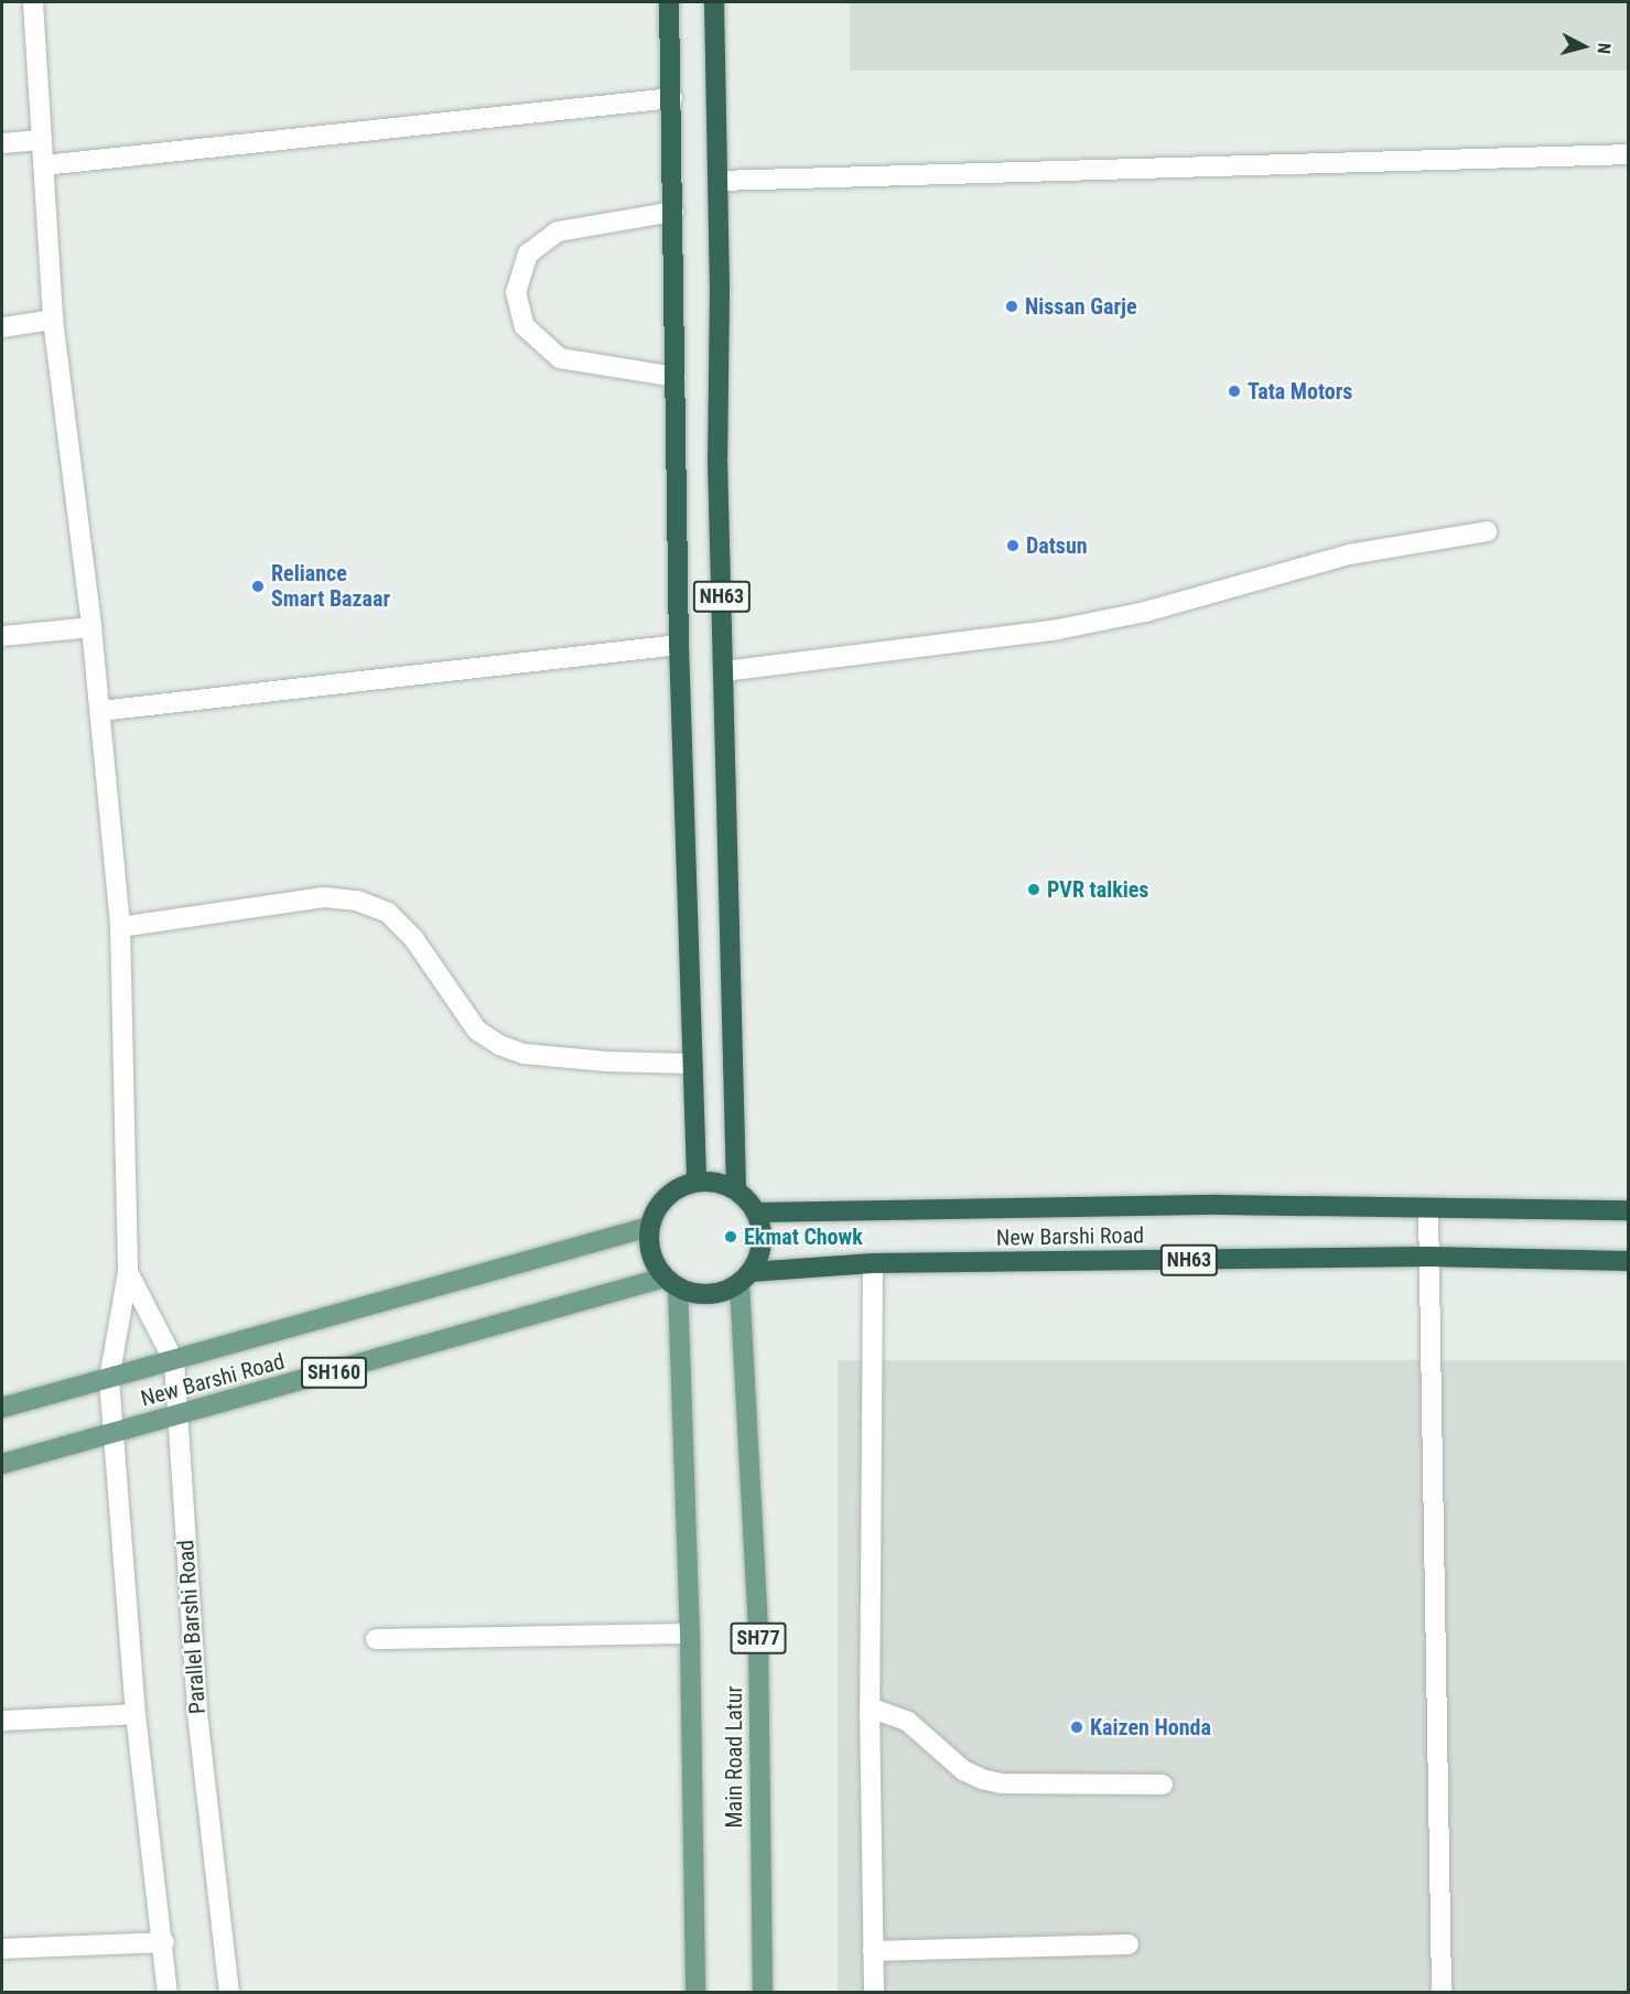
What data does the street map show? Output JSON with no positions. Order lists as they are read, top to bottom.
{
  "streets": {
    "highway": ["NH63", "New Barshi Road"],
    "main road": ["SH160", "SH77", "Main Road Latur"],
    "street": ["Parallel Barshi Road"]
  },
  "crossings": [
    ["NH63", "New Barshi Road"],
    ["NH63", "Main Road Latur"],
    ["New Barshi Road", "Parallel Barshi Road"],
    ["New Barshi Road", "Main Road Latur"]
  ],
  "places": [
    "Nissan Garje",
    "Tata Motors",
    "Datsun",
    "Reliance Smart Bazaar",
    "PVR talkies",
    "Ekmat Chowk",
    "Kaizen Honda"
  ],
  "north": "right"
}
